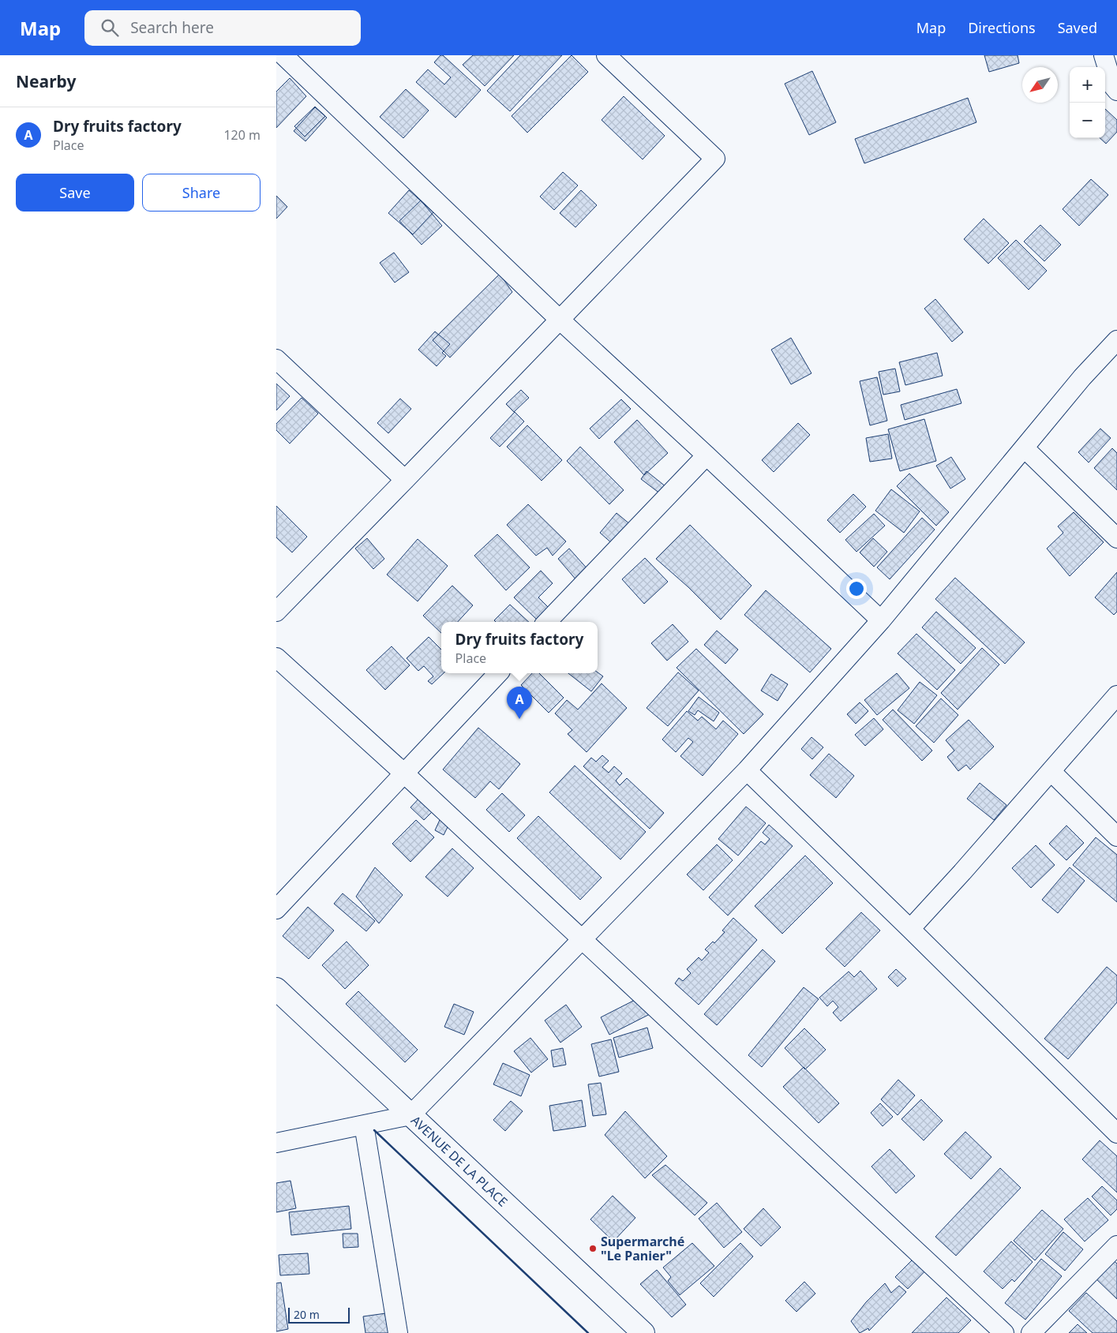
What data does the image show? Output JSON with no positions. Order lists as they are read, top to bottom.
{
  "streets": {
    "street": ["AVENUE DE LA PLACE"]
  },
  "places": ["Supermarché \"Le Panier\""],
  "scale_bar": "20 m",
  "north": "bottom left",
  "page": {
    "header": "Map",
    "search": "Search here",
    "nav": ["Map", "Directions", "Saved"],
    "heading": "Nearby",
    "map_buttons": ["+", "−"],
    "list": [
      {
        "mark": "A",
        "name": "Dry fruits factory",
        "note": "Place",
        "value": "120 m"
      }
    ],
    "buttons": ["Save", "Share"],
    "popup": ["Dry fruits factory", "Place"],
    "pins": "A",
    "scale": "20 m"
  }
}
